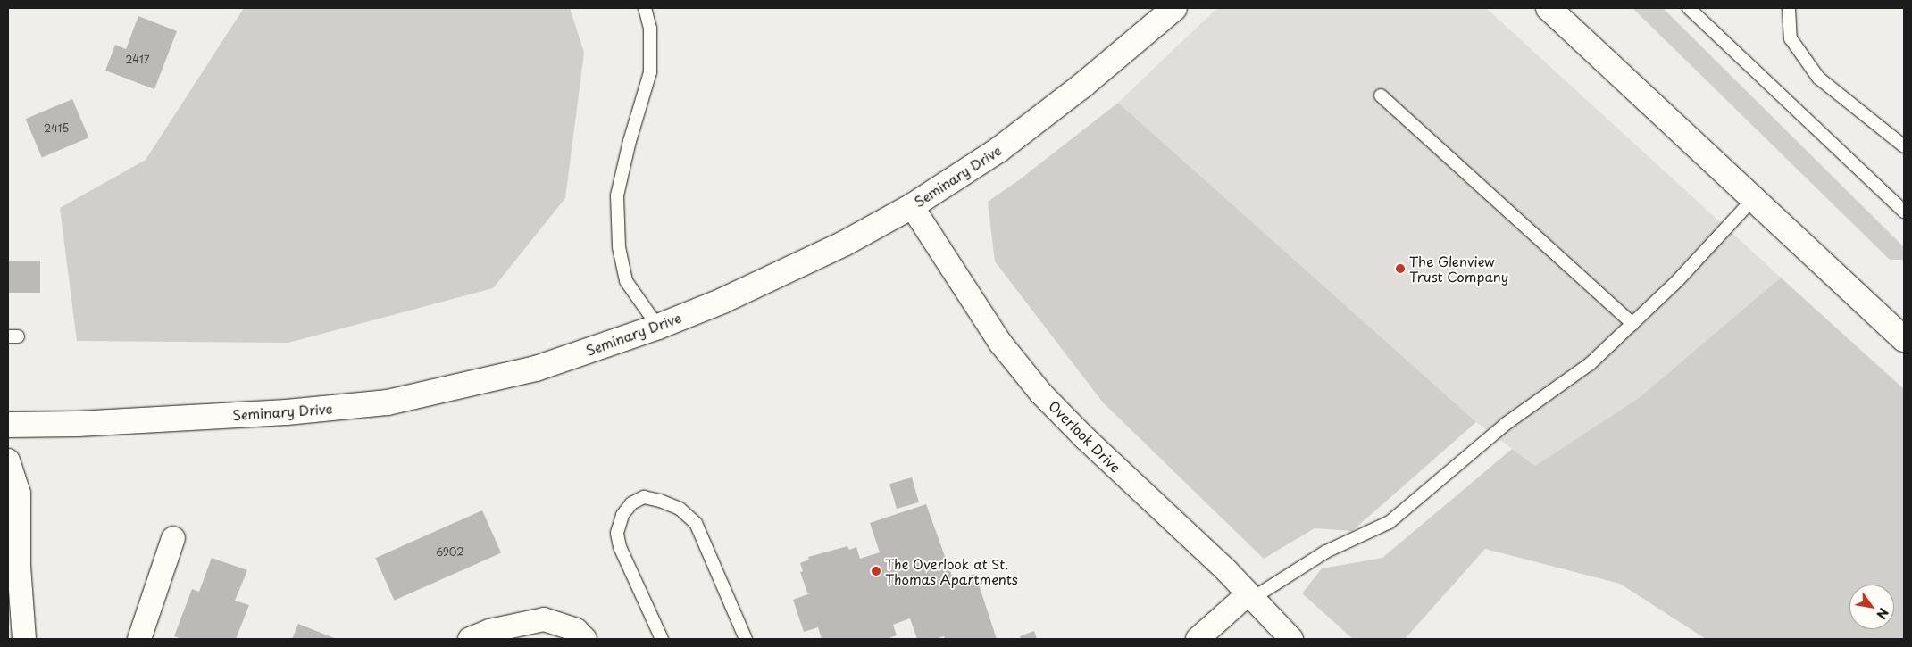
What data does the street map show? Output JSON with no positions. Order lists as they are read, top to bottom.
{
  "streets": {
    "main road": ["Seminary Drive"],
    "street": ["Overlook Drive"]
  },
  "crossings": [
    ["Seminary Drive", "Overlook Drive"]
  ],
  "places": ["The Glenview Trust Company", "The Overlook at St. Thomas Apartments"],
  "house_numbers": ["2417", "2415", "6902"],
  "north": "bottom right"
}
